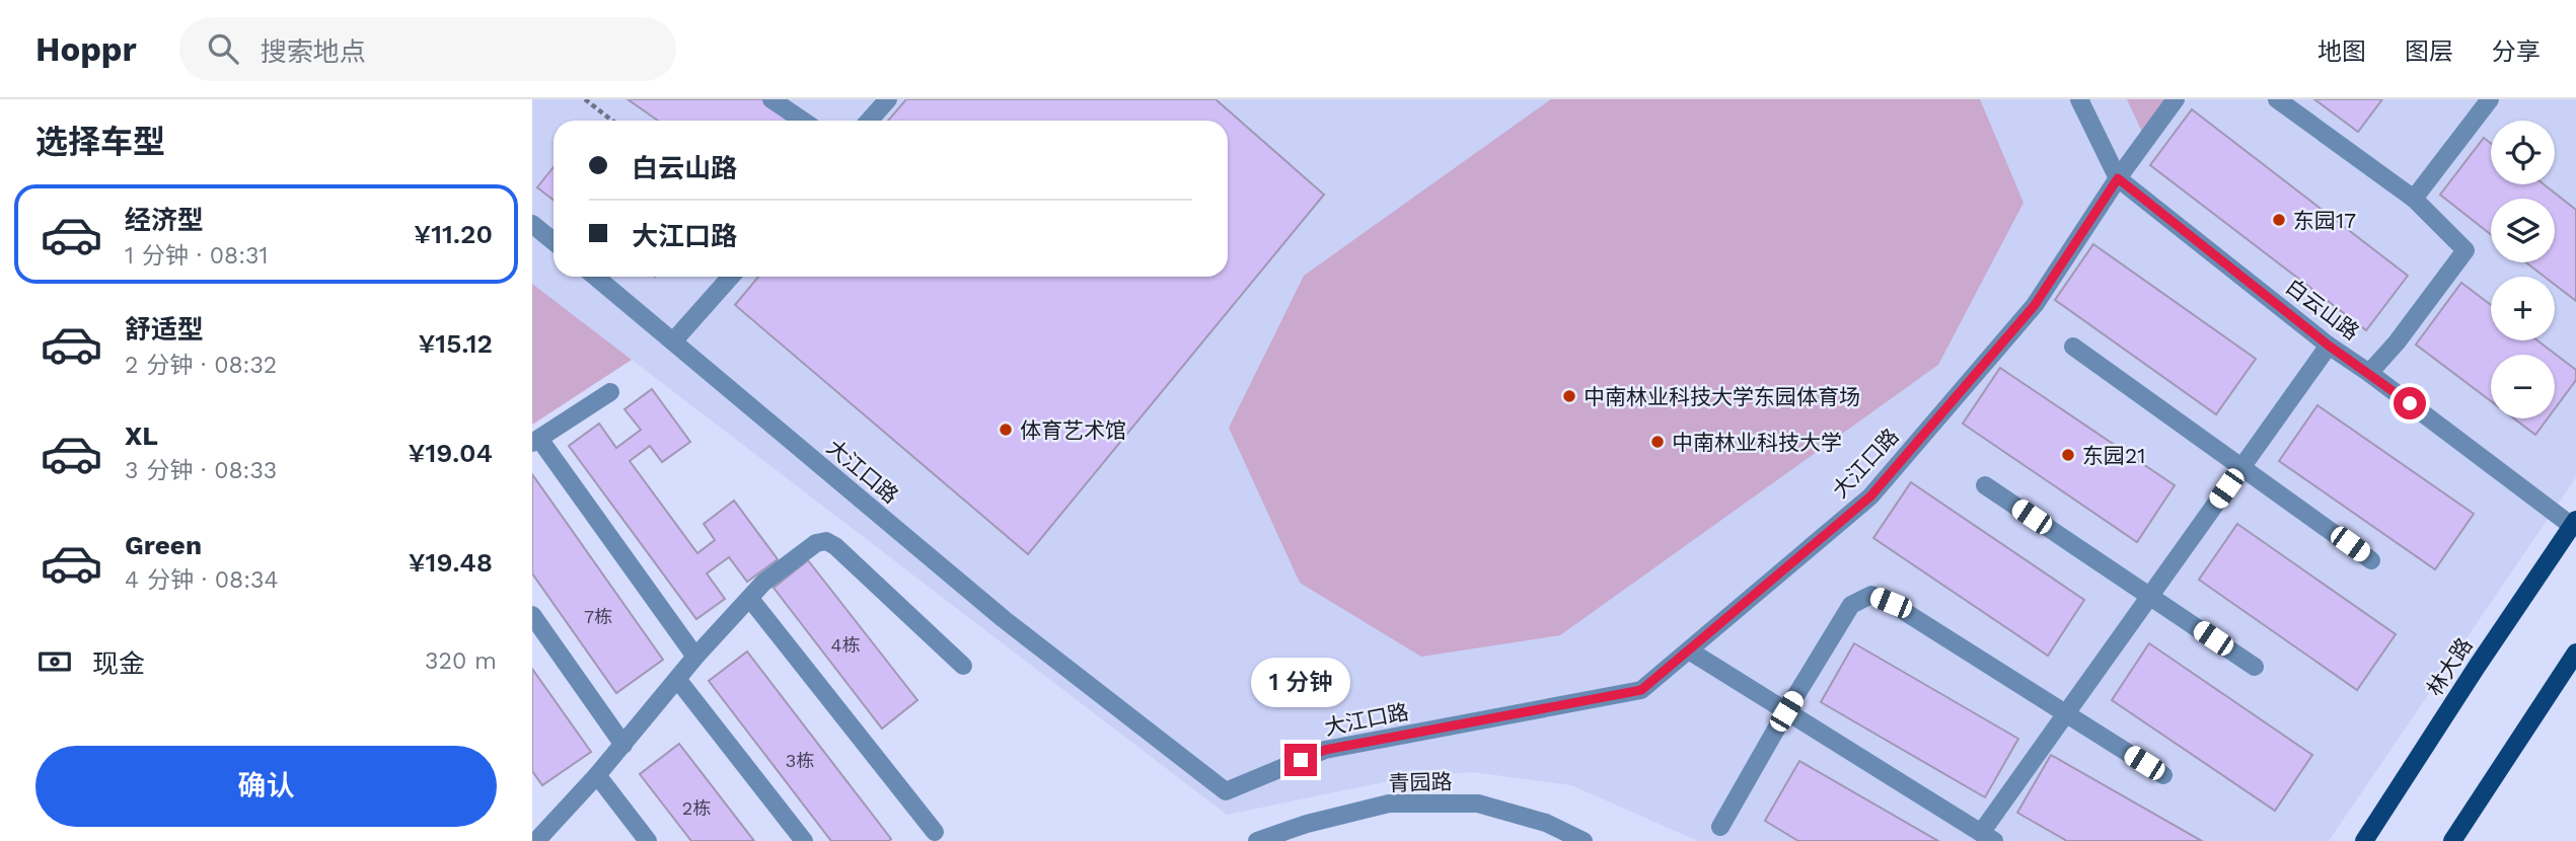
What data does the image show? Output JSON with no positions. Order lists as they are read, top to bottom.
{
  "streets": {
    "main road": ["林大路"],
    "street": ["白云山路", "大江口路", "青园路"]
  },
  "crossings": [
    ["白云山路", "大江口路"],
    ["白云山路", "林大路"]
  ],
  "places": [
    "东园17",
    "中南林业科技大学东园体育场",
    "体育艺术馆",
    "中南林业科技大学",
    "东园21"
  ],
  "house_numbers": [
    "7栋",
    "4栋",
    "3栋",
    "2栋"
  ],
  "page": {
    "header": "Hoppr",
    "search": "搜索地点",
    "nav": ["地图", "图层", "分享"],
    "heading": "选择车型",
    "map_buttons": ["+", "−"],
    "banner": ["白云山路", "大江口路"],
    "list": [
      {
        "name": "经济型",
        "note": "1 分钟 · 08:31",
        "value": "¥11.20"
      },
      {
        "name": "舒适型",
        "note": "2 分钟 · 08:32",
        "value": "¥15.12"
      },
      {
        "name": "XL",
        "note": "3 分钟 · 08:33",
        "value": "¥19.04"
      },
      {
        "name": "Green",
        "note": "4 分钟 · 08:34",
        "value": "¥19.48"
      }
    ],
    "pay": ["现金", "320 m"],
    "bubble": "1 分钟",
    "buttons": "确认"
  }
}
